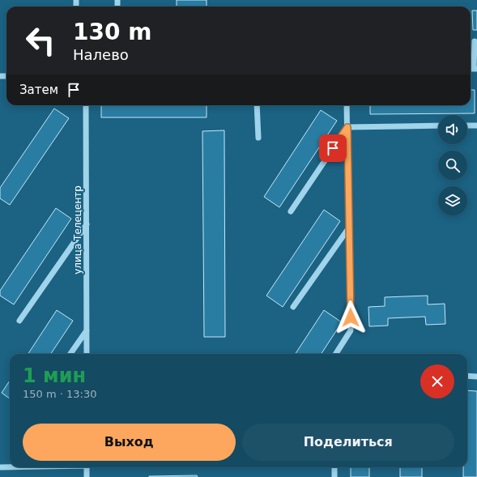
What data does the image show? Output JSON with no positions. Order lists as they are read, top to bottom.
{
  "streets": {
    "street": ["улица Телецентр"]
  },
  "page": {
    "turn": ["130 m", "Налево"],
    "then": "Затем",
    "heading": ["1 мин", "150 m · 13:30"],
    "buttons": ["Выход", "Поделиться"]
  }
}
